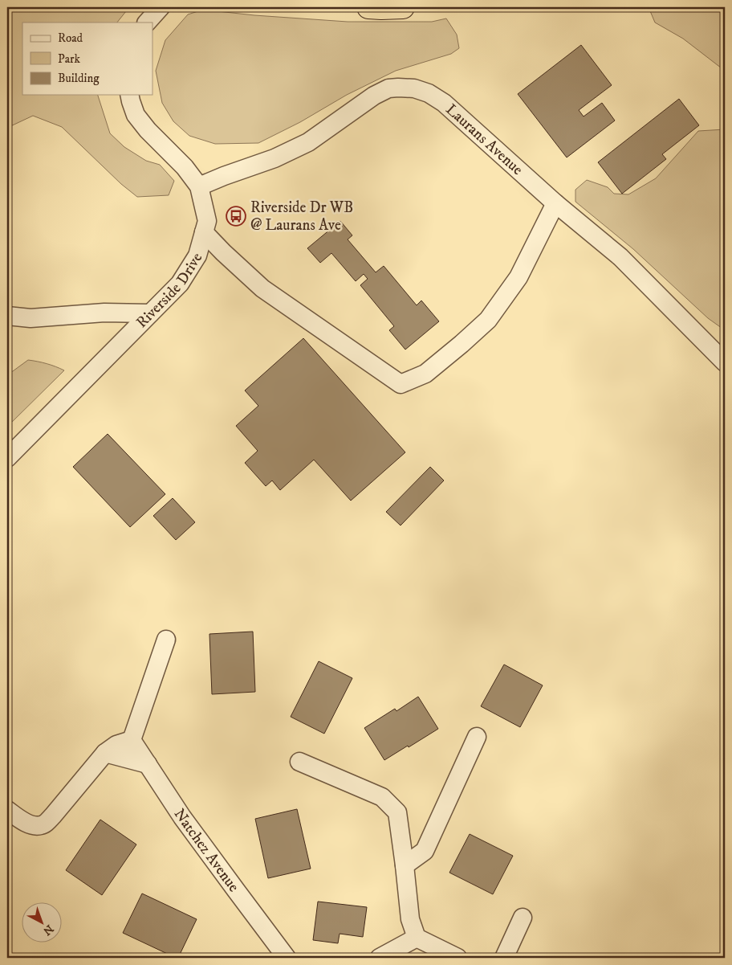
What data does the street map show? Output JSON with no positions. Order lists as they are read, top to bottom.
{
  "streets": {
    "street": ["Laurans Avenue", "Riverside Drive", "Natchez Avenue"]
  },
  "crossings": [
    ["Laurans Avenue", "Riverside Drive"]
  ],
  "places": {
    "bus stop": ["Riverside Dr WB @ Laurans Ave"]
  },
  "legend": ["Road", "Park", "Building"],
  "north": "bottom right"
}
